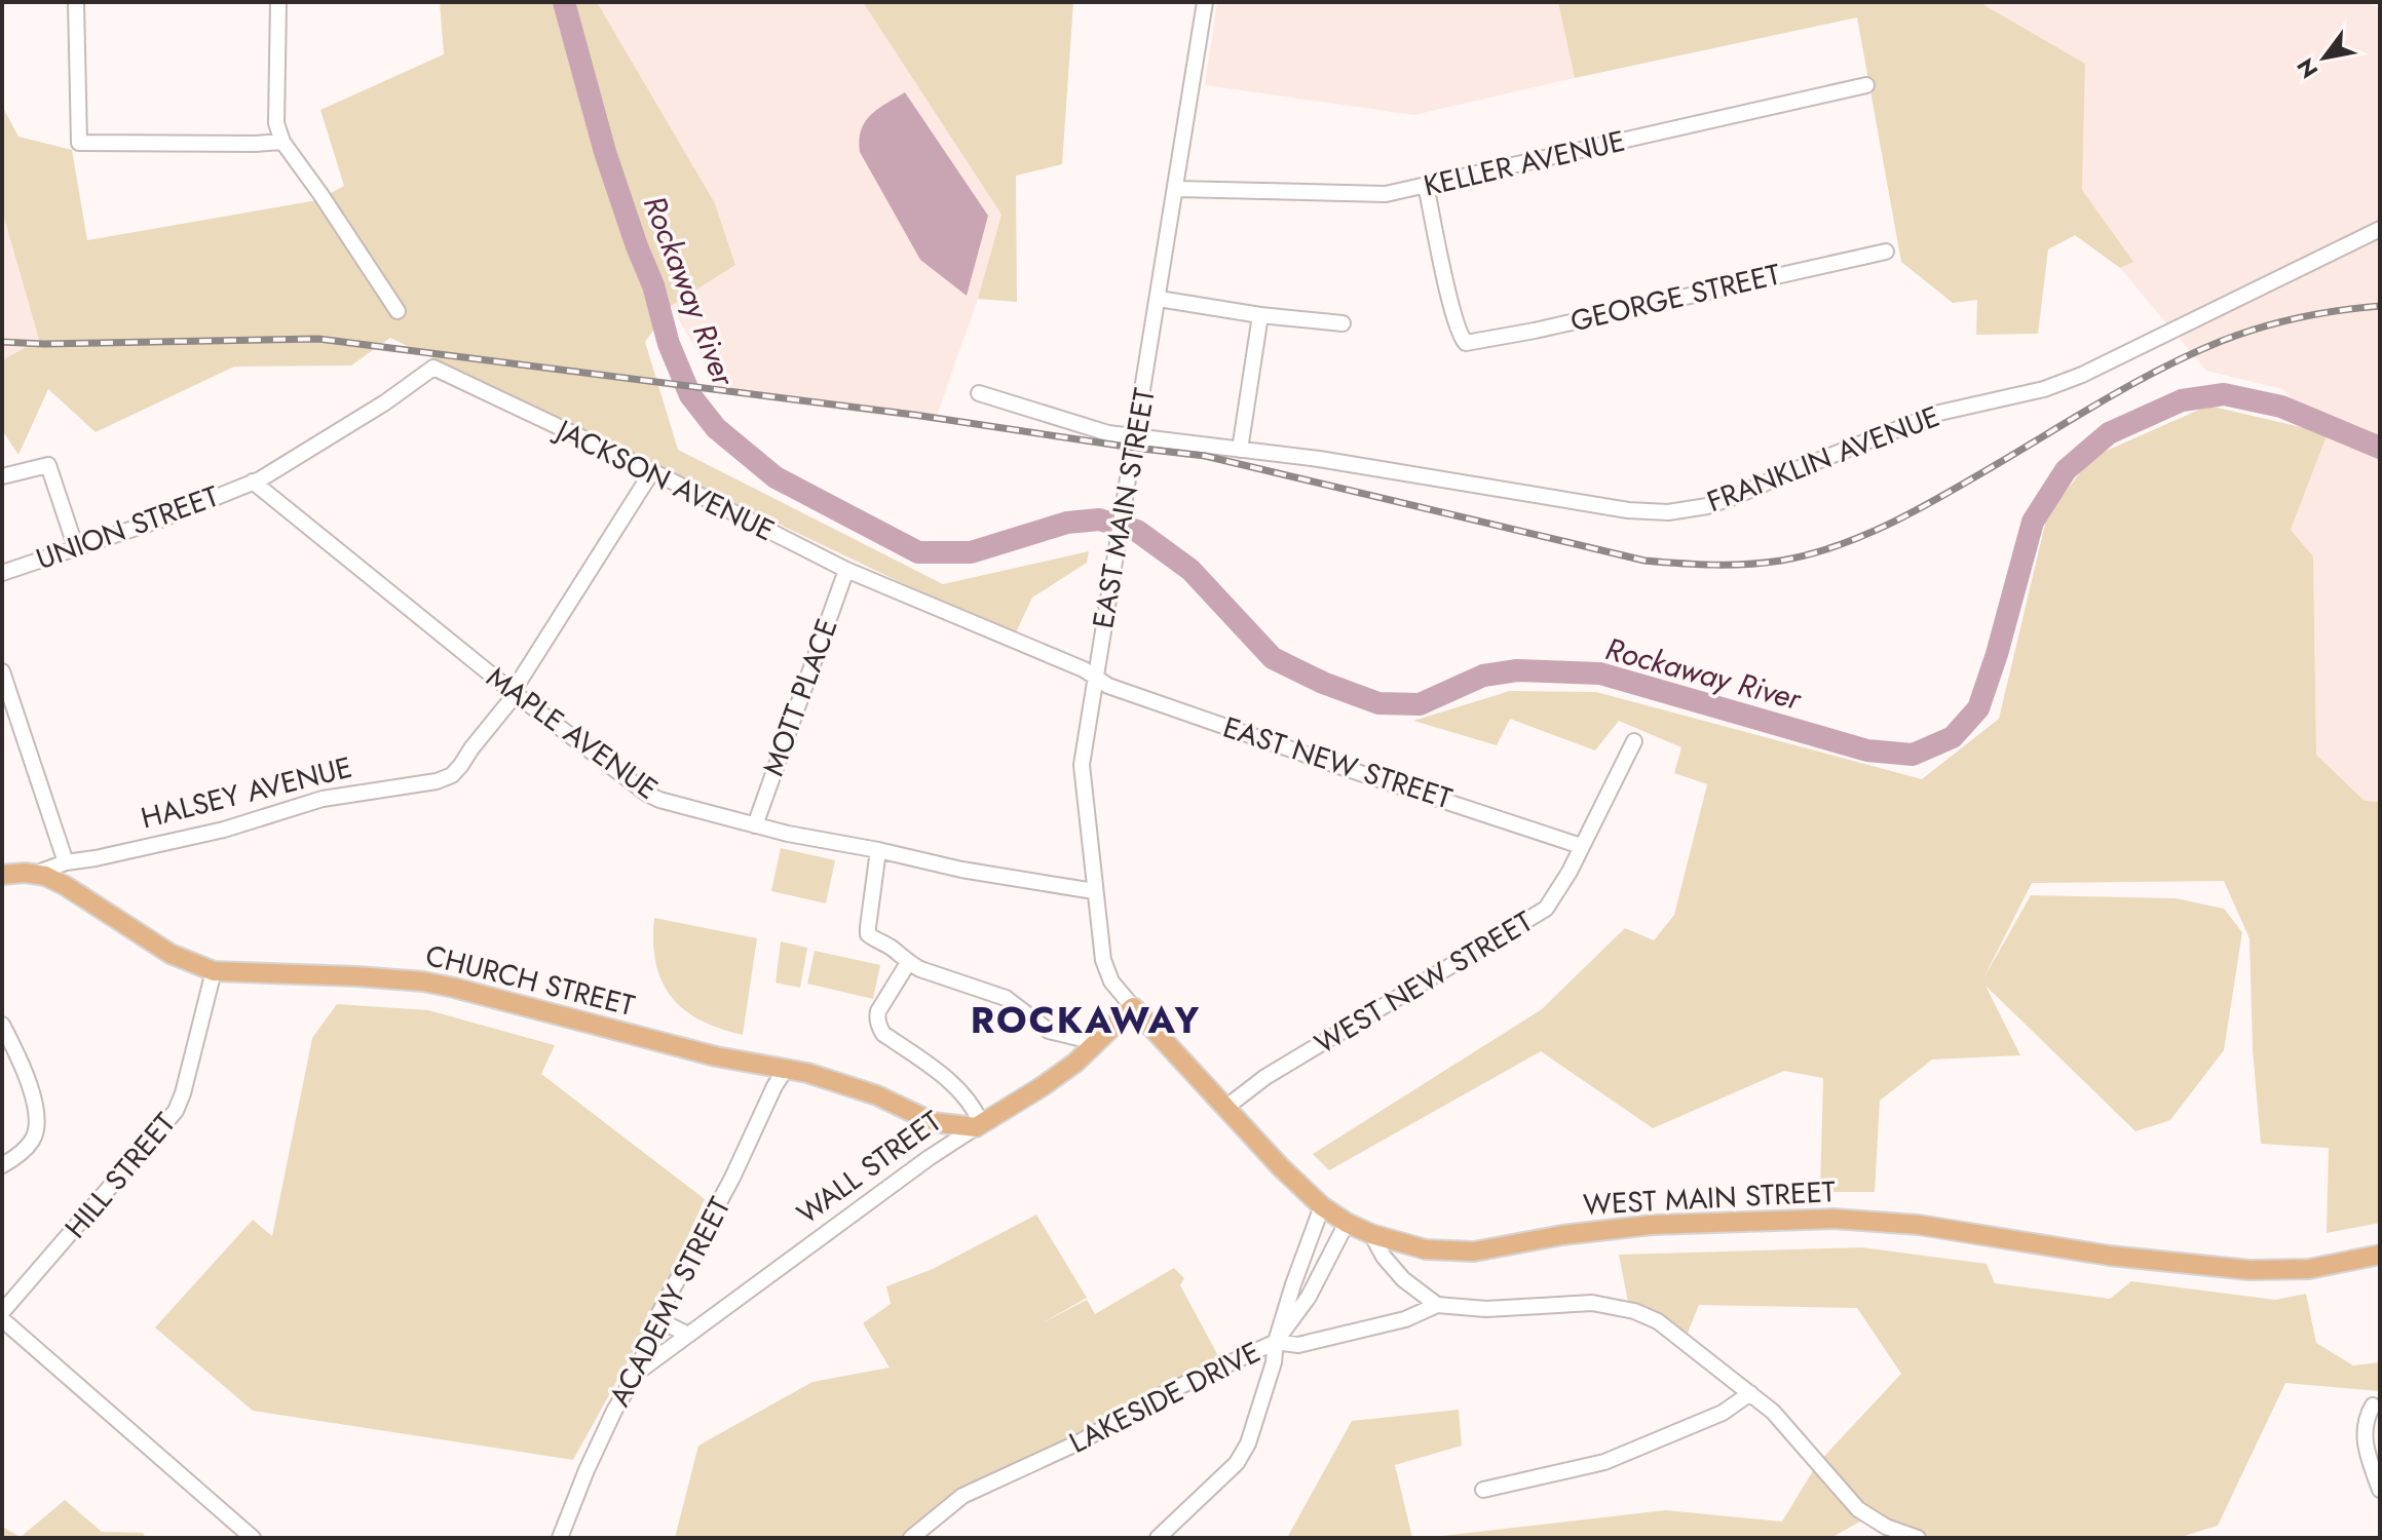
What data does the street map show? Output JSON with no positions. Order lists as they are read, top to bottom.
{
  "streets": {
    "main road": [
      "HALSEY AVENUE",
      "CHURCH STREET",
      "WALL STREET",
      "WEST MAIN STREET"
    ],
    "street": [
      "KELLER AVENUE",
      "GEORGE STREET",
      "FRANKLIN AVENUE",
      "JACKSON AVENUE",
      "EAST MAIN STREET",
      "UNION STREET",
      "MOTT PLACE",
      "MAPLE AVENUE",
      "EAST NEW STREET",
      "WEST NEW STREET",
      "HILL STREET",
      "ACADEMY STREET",
      "LAKESIDE DRIVE"
    ]
  },
  "crossings": [
    ["KELLER AVENUE", "GEORGE STREET"],
    ["KELLER AVENUE", "EAST MAIN STREET"],
    ["FRANKLIN AVENUE", "EAST MAIN STREET"],
    ["JACKSON AVENUE", "EAST MAIN STREET"],
    ["JACKSON AVENUE", "UNION STREET"],
    ["JACKSON AVENUE", "MOTT PLACE"],
    ["JACKSON AVENUE", "MAPLE AVENUE"],
    ["JACKSON AVENUE", "EAST NEW STREET"],
    ["JACKSON AVENUE", "HALSEY AVENUE"],
    ["EAST MAIN STREET", "MAPLE AVENUE"],
    ["EAST MAIN STREET", "EAST NEW STREET"],
    ["EAST MAIN STREET", "WALL STREET"],
    ["EAST MAIN STREET", "WEST MAIN STREET"],
    ["UNION STREET", "MAPLE AVENUE"],
    ["MOTT PLACE", "MAPLE AVENUE"],
    ["MAPLE AVENUE", "HALSEY AVENUE"],
    ["EAST NEW STREET", "WEST NEW STREET"],
    ["HALSEY AVENUE", "CHURCH STREET"],
    ["CHURCH STREET", "WALL STREET"],
    ["CHURCH STREET", "HILL STREET"],
    ["CHURCH STREET", "ACADEMY STREET"],
    ["WEST NEW STREET", "WEST MAIN STREET"],
    ["WALL STREET", "WEST MAIN STREET"],
    ["WALL STREET", "ACADEMY STREET"]
  ],
  "districts": ["ROCKAWAY"],
  "water": ["Rockaway River"],
  "north": "bottom left"
}
